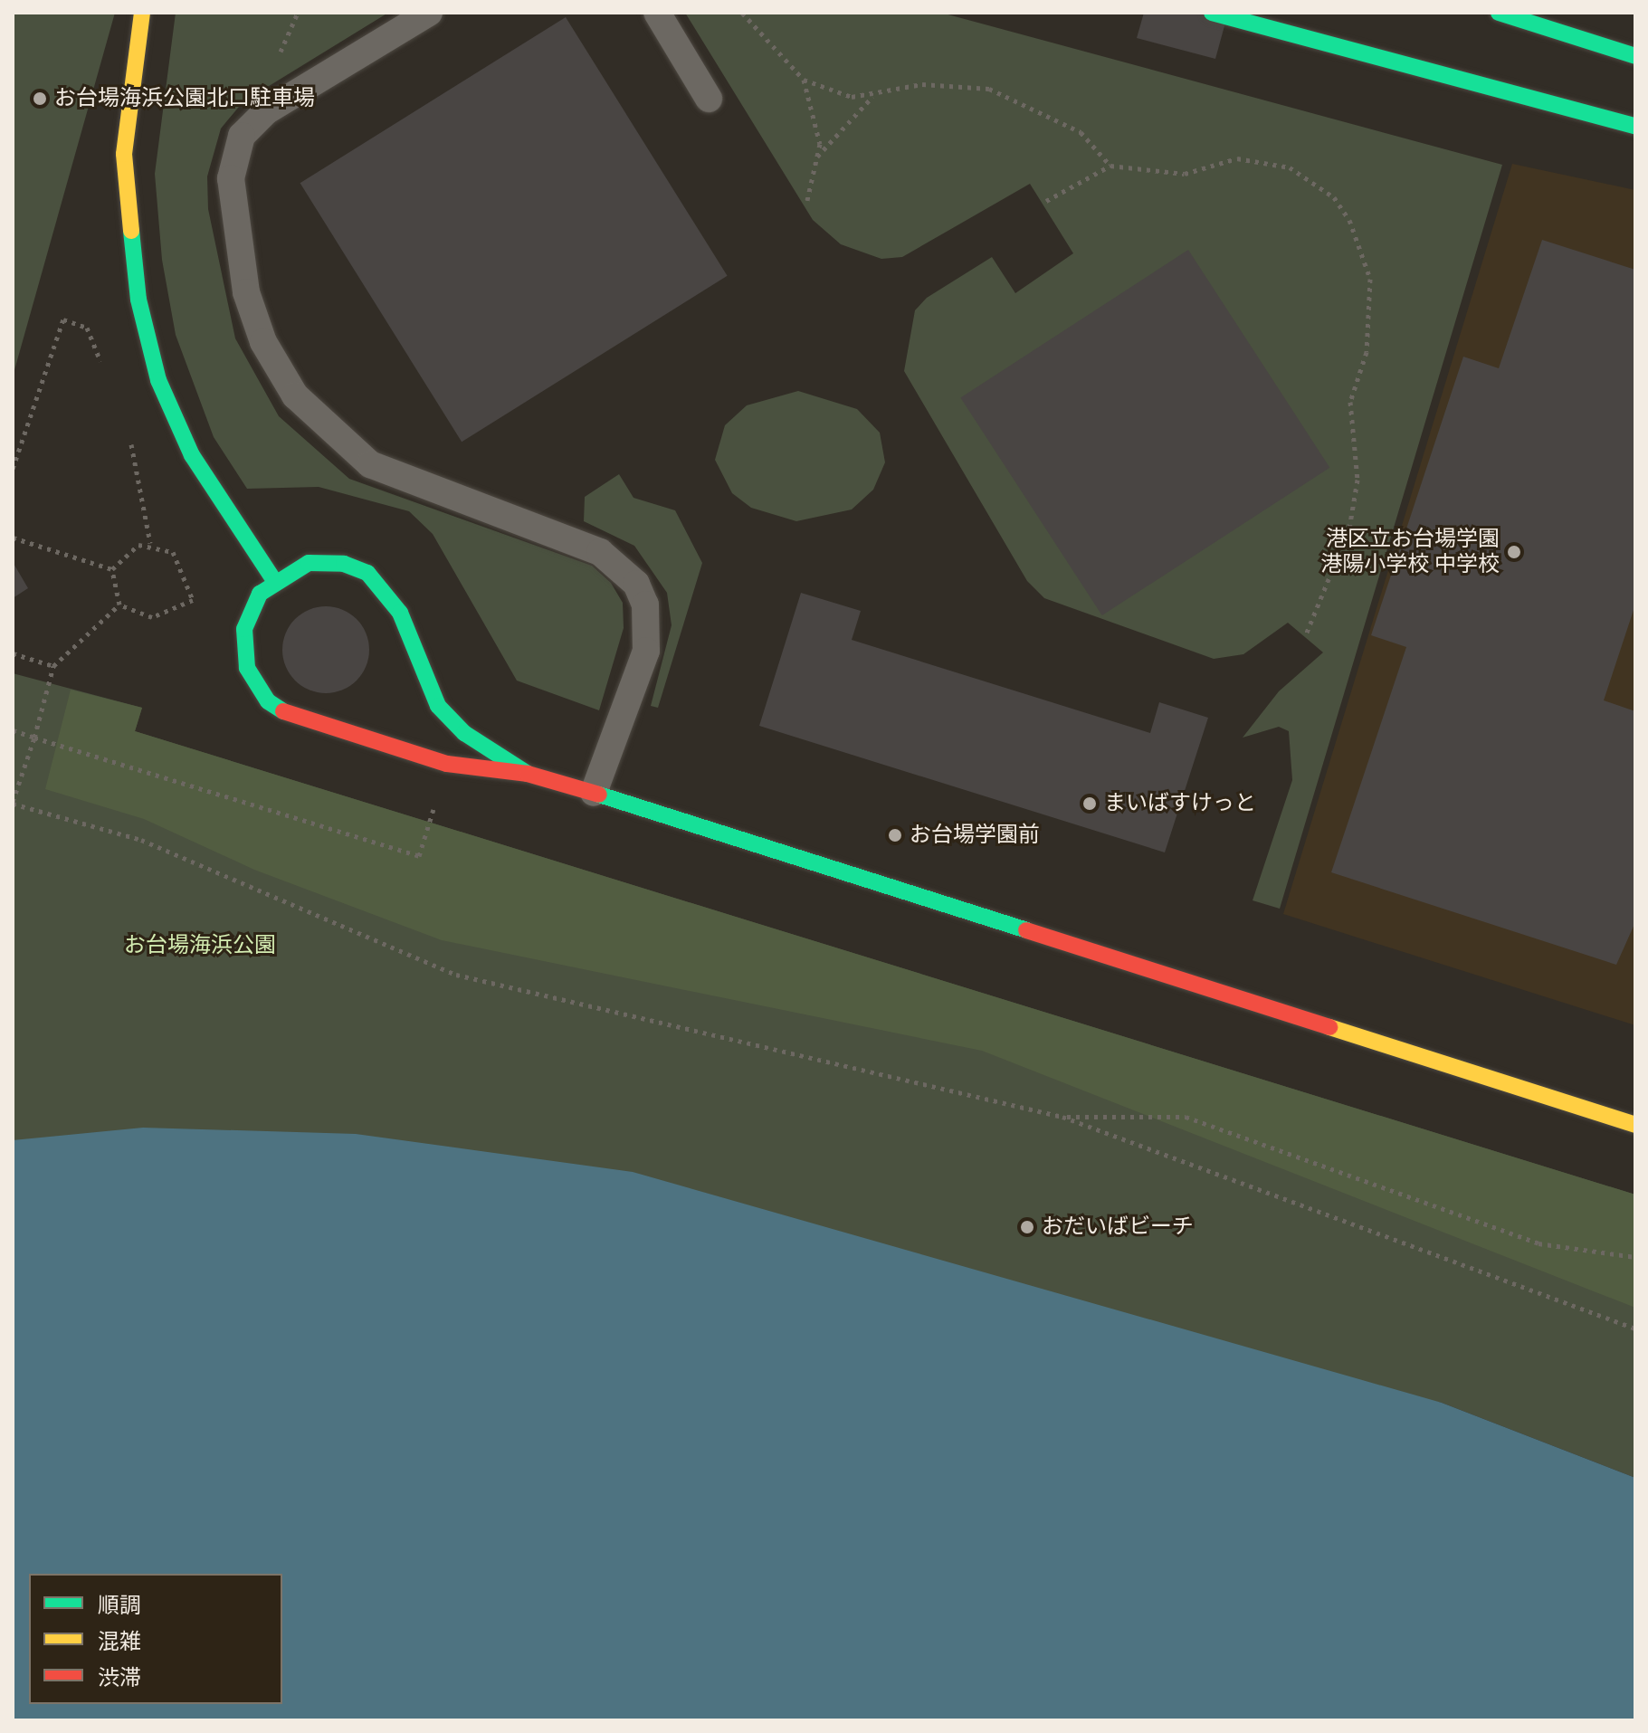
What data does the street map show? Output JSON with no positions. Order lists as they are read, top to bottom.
{
  "parks": ["お台場海浜公園"],
  "places": [
    "お台場海浜公園北口駐車場",
    "港区立お台場学園 港陽小学校 中学校",
    "まいばすけっと",
    "お台場学園前",
    "おだいばビーチ"
  ],
  "legend": ["順調", "混雑", "渋滞"]
}
